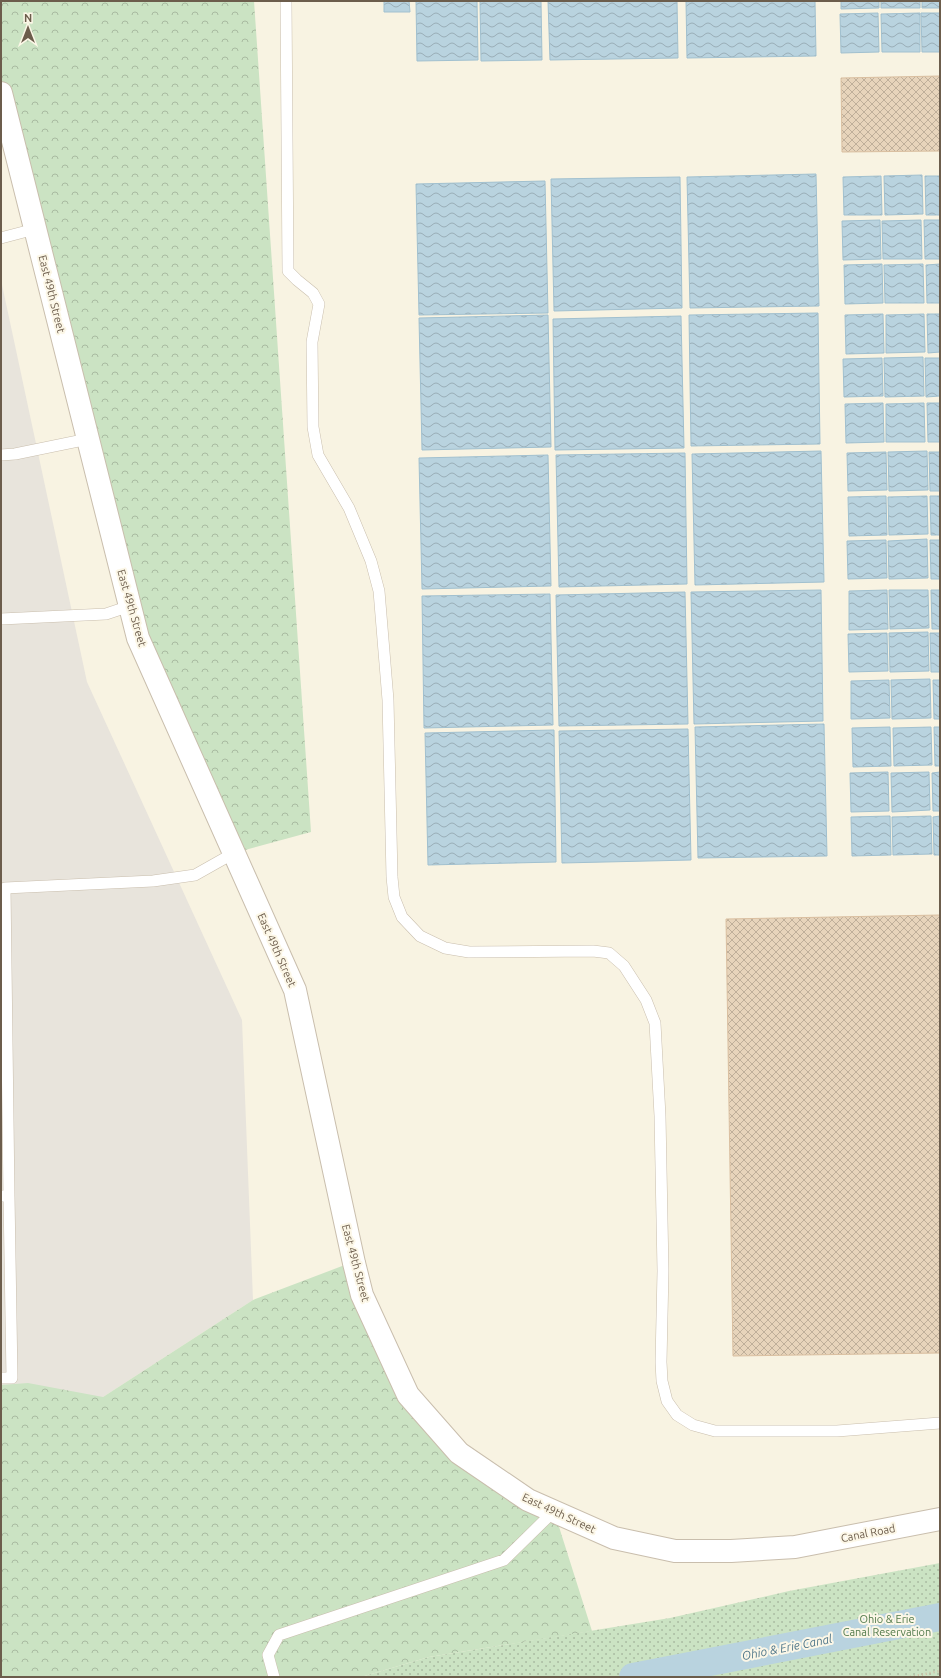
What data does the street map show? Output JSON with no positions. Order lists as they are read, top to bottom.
{
  "streets": {
    "street": ["East 49th Street", "Canal Road"]
  },
  "crossings": [
    ["East 49th Street", "Canal Road"]
  ],
  "water": ["Ohio & Erie Canal"],
  "parks": ["Ohio & Erie Canal Reservation"],
  "north": "top"
}
